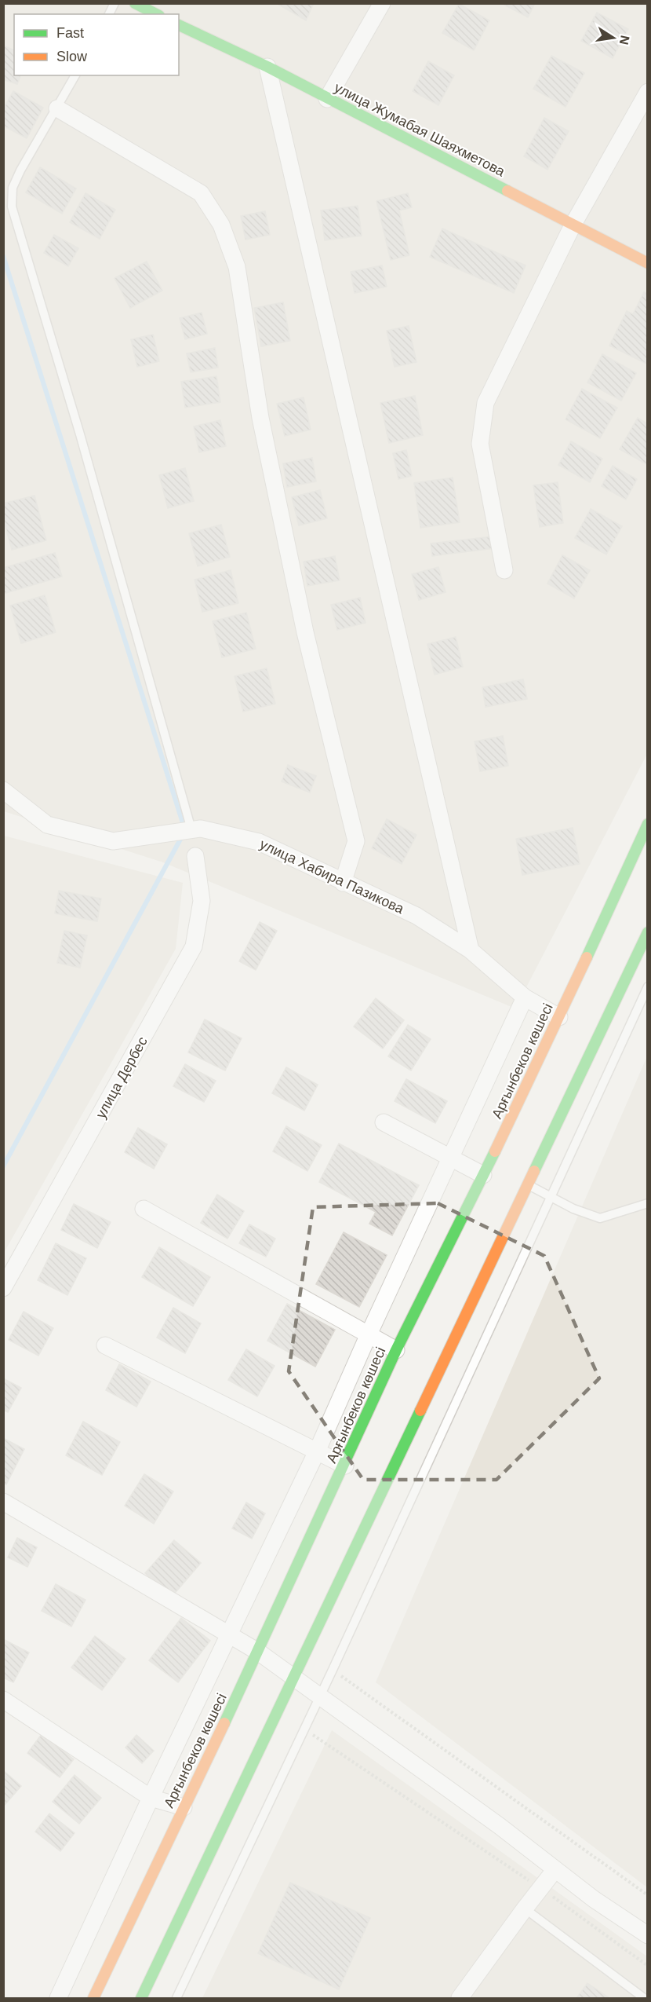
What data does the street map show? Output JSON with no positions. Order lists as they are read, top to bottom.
{
  "streets": {
    "main road": ["улица Жумабая Шаяхметова", "Арғынбеков көшесі"],
    "street": ["улица Хабира Пазикова", "улица Дербес"]
  },
  "crossings": [
    ["улица Хабира Пазикова", "Арғынбеков көшесі"]
  ],
  "legend": ["Fast", "Slow"],
  "north": "right"
}
